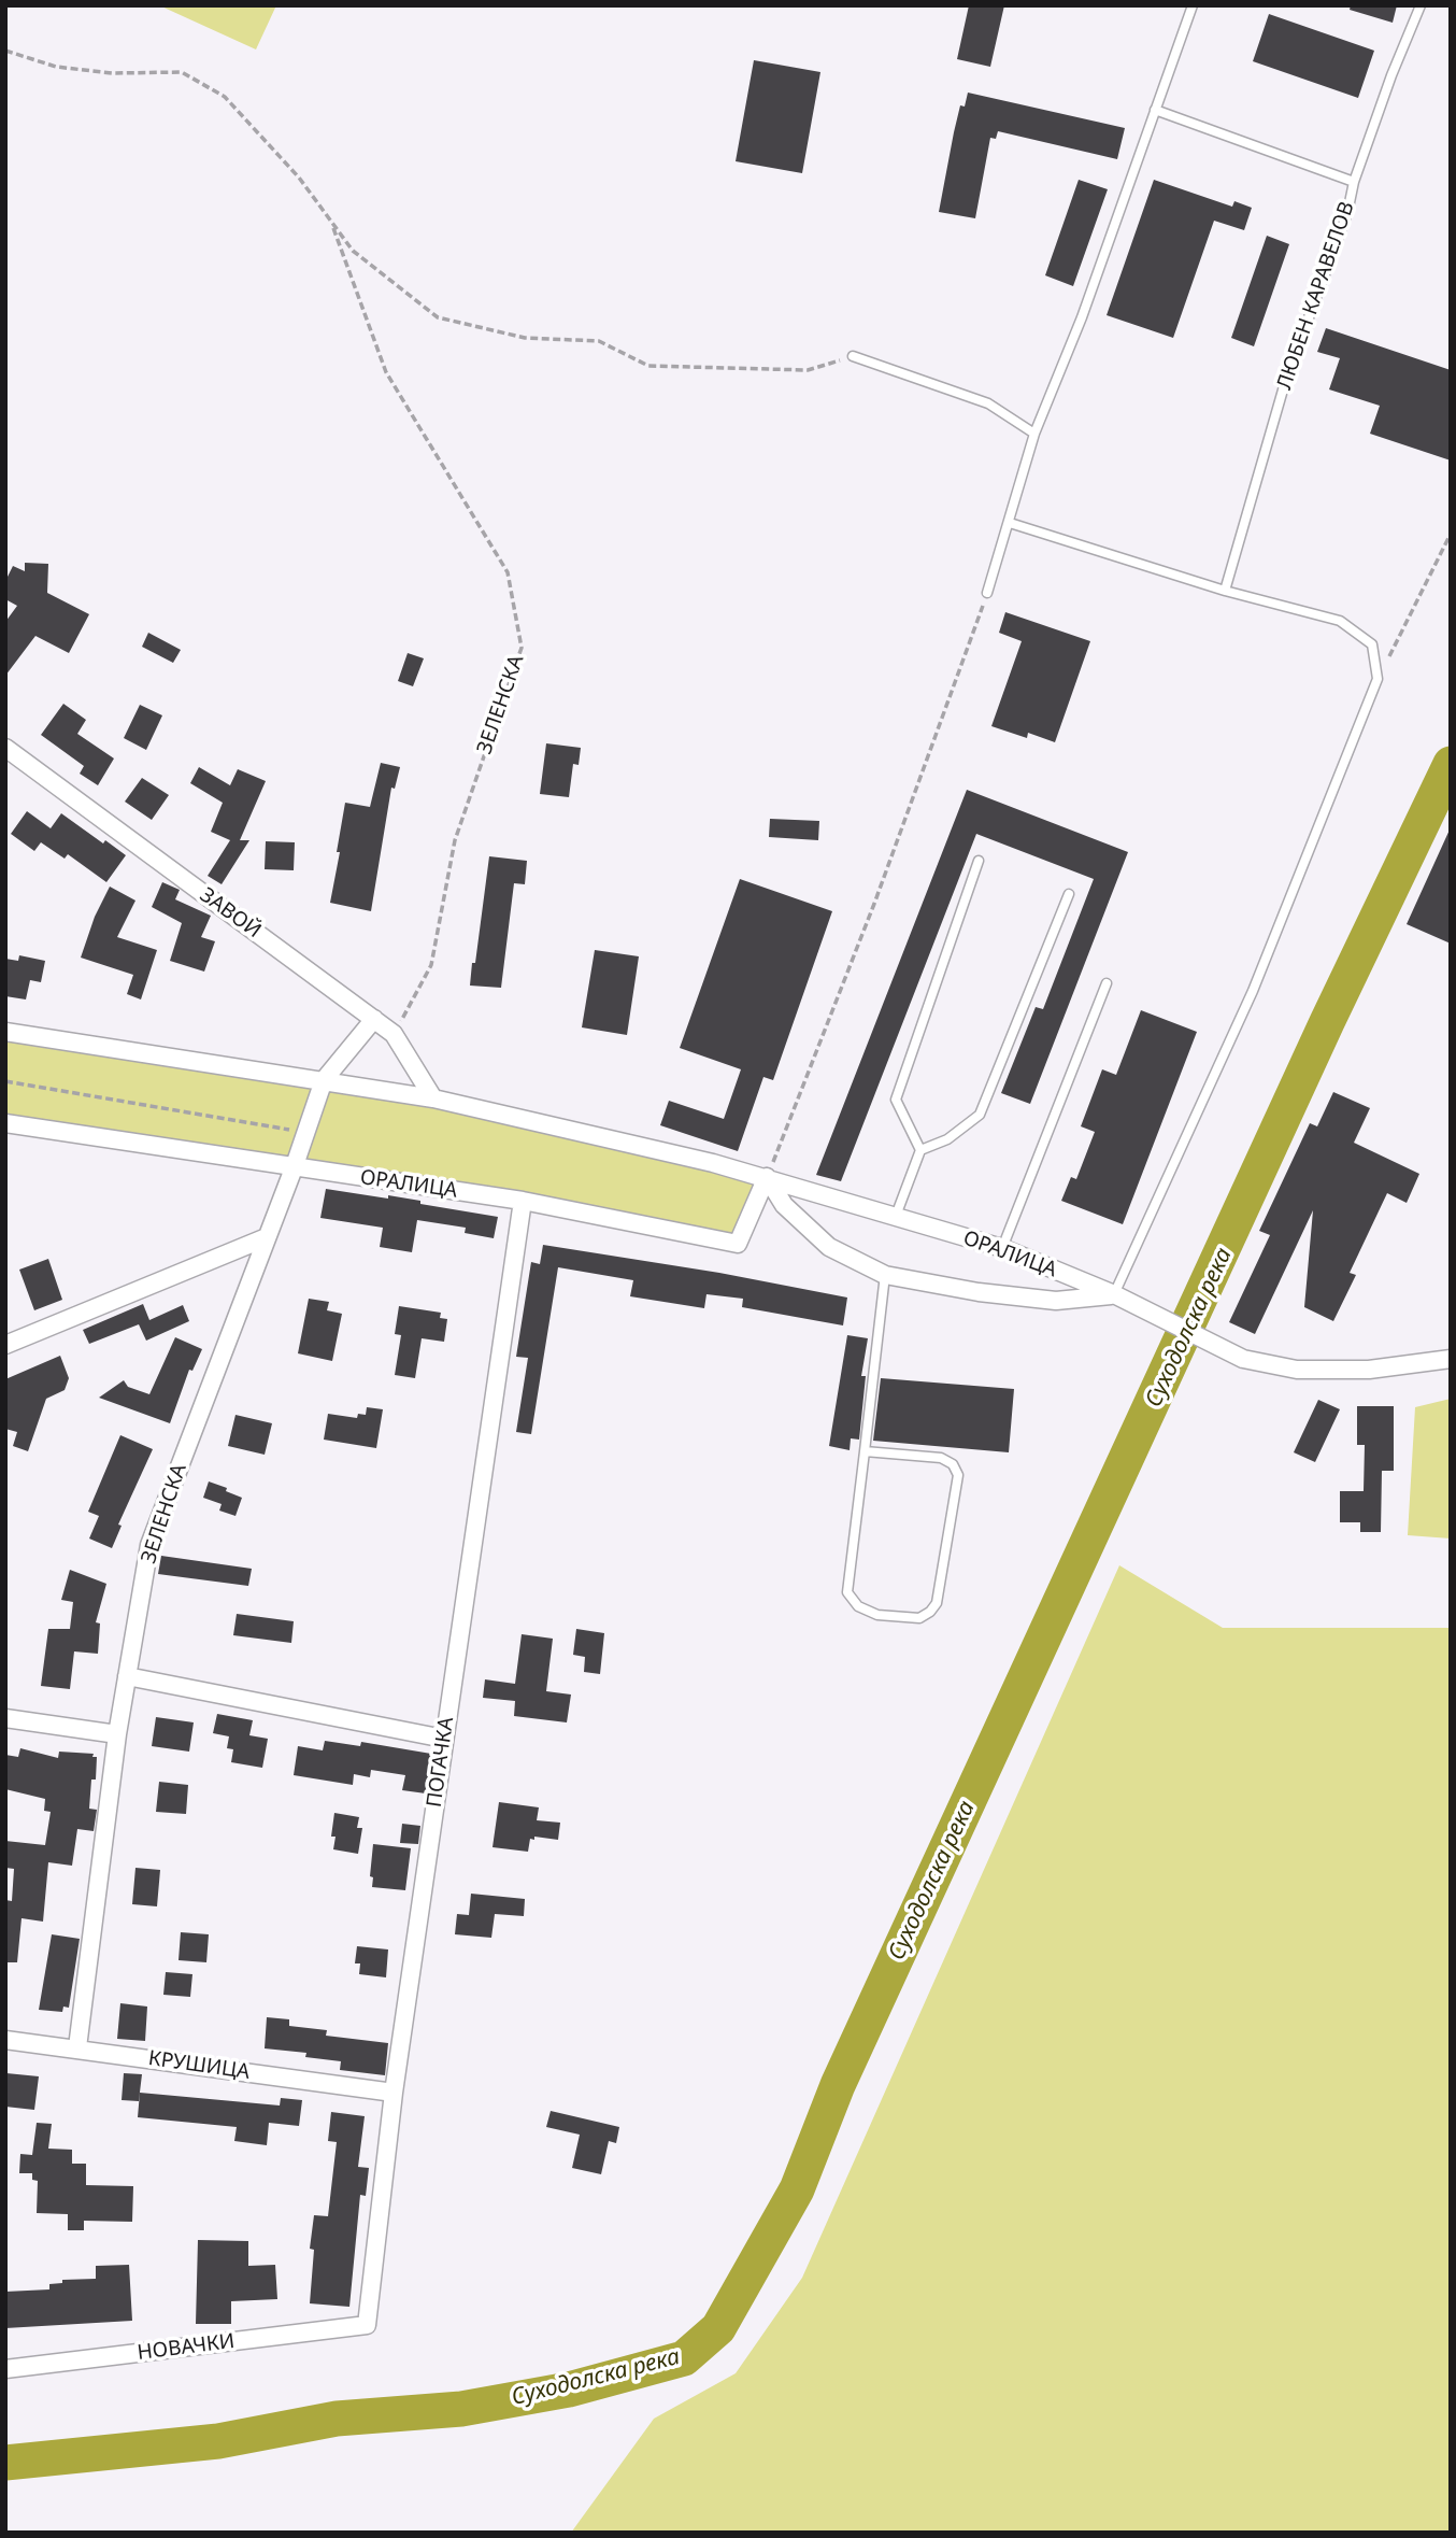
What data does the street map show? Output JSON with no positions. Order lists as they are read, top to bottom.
{
  "streets": {
    "street": [
      "ЗЕЛЕНСКА",
      "ЗАВОЙ",
      "ОРАЛИЦА",
      "ПОГАЧКА",
      "КРУШИЦА",
      "НОВАЧКИ"
    ],
    "lane": ["ЛЮБЕН КАРАВЕЛОВ"]
  },
  "crossings": [
    ["ЗЕЛЕНСКА", "ЗАВОЙ"],
    ["ЗЕЛЕНСКА", "ОРАЛИЦА"],
    ["ЗЕЛЕНСКА", "КРУШИЦА"],
    ["ЗАВОЙ", "ОРАЛИЦА"],
    ["ОРАЛИЦА", "ПОГАЧКА"],
    ["ПОГАЧКА", "КРУШИЦА"],
    ["ПОГАЧКА", "НОВАЧКИ"]
  ],
  "water": ["Суходолска река"]
}
